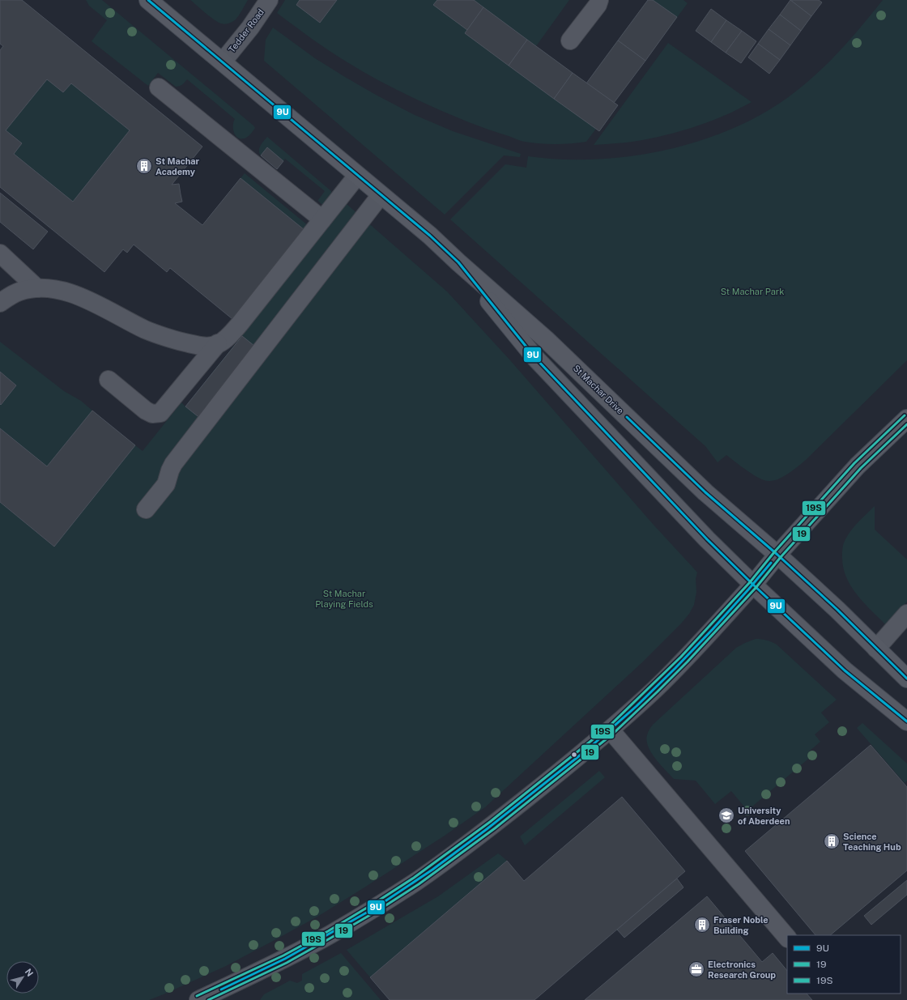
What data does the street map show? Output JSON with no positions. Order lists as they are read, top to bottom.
{
  "streets": {
    "main road": ["St Machar Drive"],
    "street": ["Tedder Road"]
  },
  "crossings": [
    ["Tedder Road", "St Machar Drive"]
  ],
  "parks": ["St Machar Park", "St Machar Playing Fields"],
  "places": {
    "building": ["St Machar Academy", "Science Teaching Hub", "Fraser Noble Building"],
    "school or university": ["University of Aberdeen"],
    "office": ["Electronics Research Group"]
  },
  "lines": ["transit line 9U", "transit line 19S", "transit line 19"],
  "legend": ["9U", "19", "19S"],
  "north": "top right"
}
